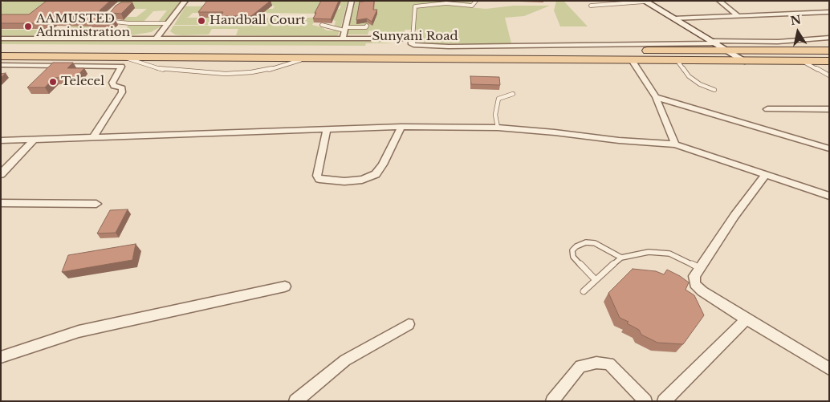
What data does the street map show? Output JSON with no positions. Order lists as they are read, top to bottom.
{
  "streets": {
    "main road": ["Sunyani Road"]
  },
  "places": ["Handball Court", "AAMUSTED Administration", "Telecel"],
  "north": "top"
}
